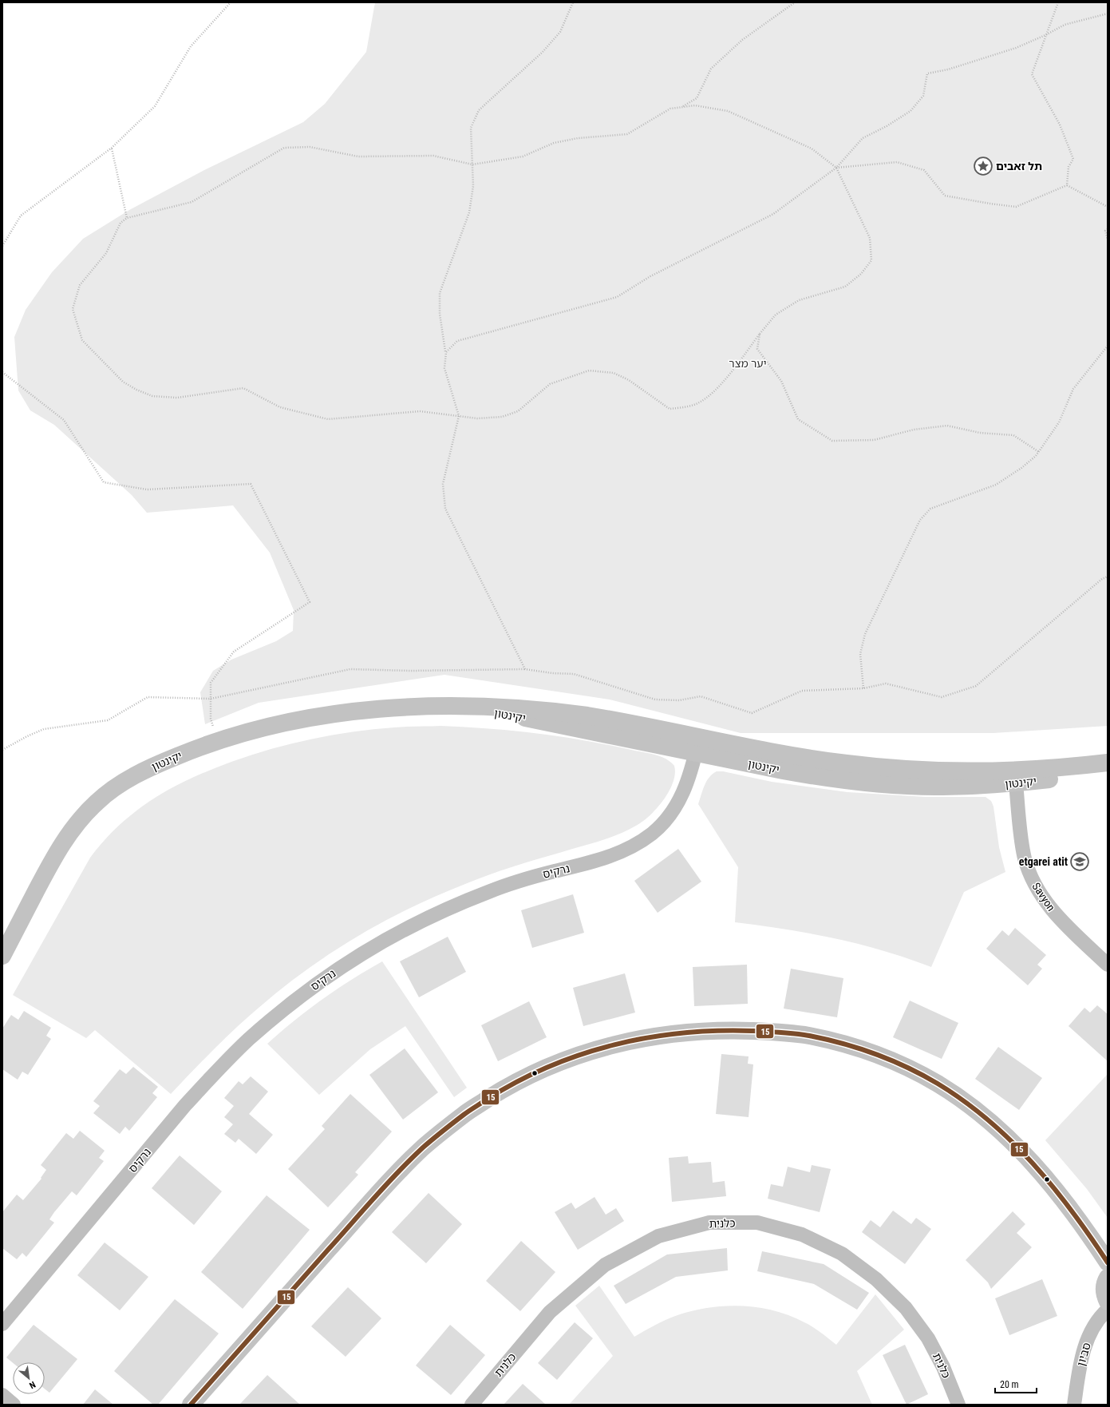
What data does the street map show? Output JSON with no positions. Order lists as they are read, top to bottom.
{
  "streets": {
    "street": [
      "יקינטון",
      "נרקיס",
      "Savyon",
      "כלנית",
      "סביון"
    ]
  },
  "crossings": [
    ["יקינטון", "נרקיס"],
    ["יקינטון", "Savyon"]
  ],
  "parks": ["יער מצר"],
  "places": {
    "place": ["תל זאבים"],
    "school or university": ["etgarei atit"]
  },
  "lines": ["transit line 15"],
  "scale_bar": "20 m",
  "north": "bottom right"
}
